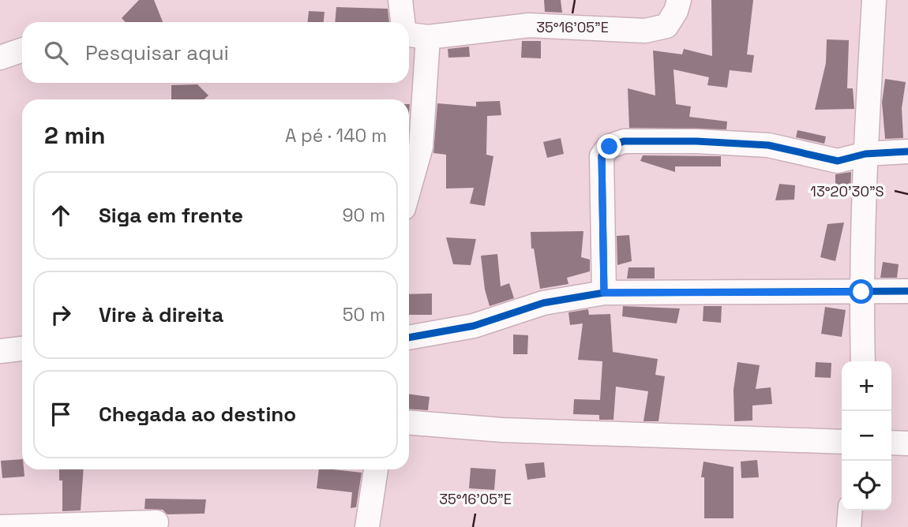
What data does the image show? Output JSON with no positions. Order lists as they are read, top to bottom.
{
  "page": {
    "search": "Pesquisar aqui",
    "heading": ["2 min", "A pé · 140 m"],
    "list": [
      ["Siga em frente", "90 m"],
      ["Vire à direita", "50 m"],
      "Chegada ao destino"
    ],
    "map_buttons": ["+", "−"]
  },
  "coordinates": ["35°16'05\"E", "13°20'30\"S"]
}
